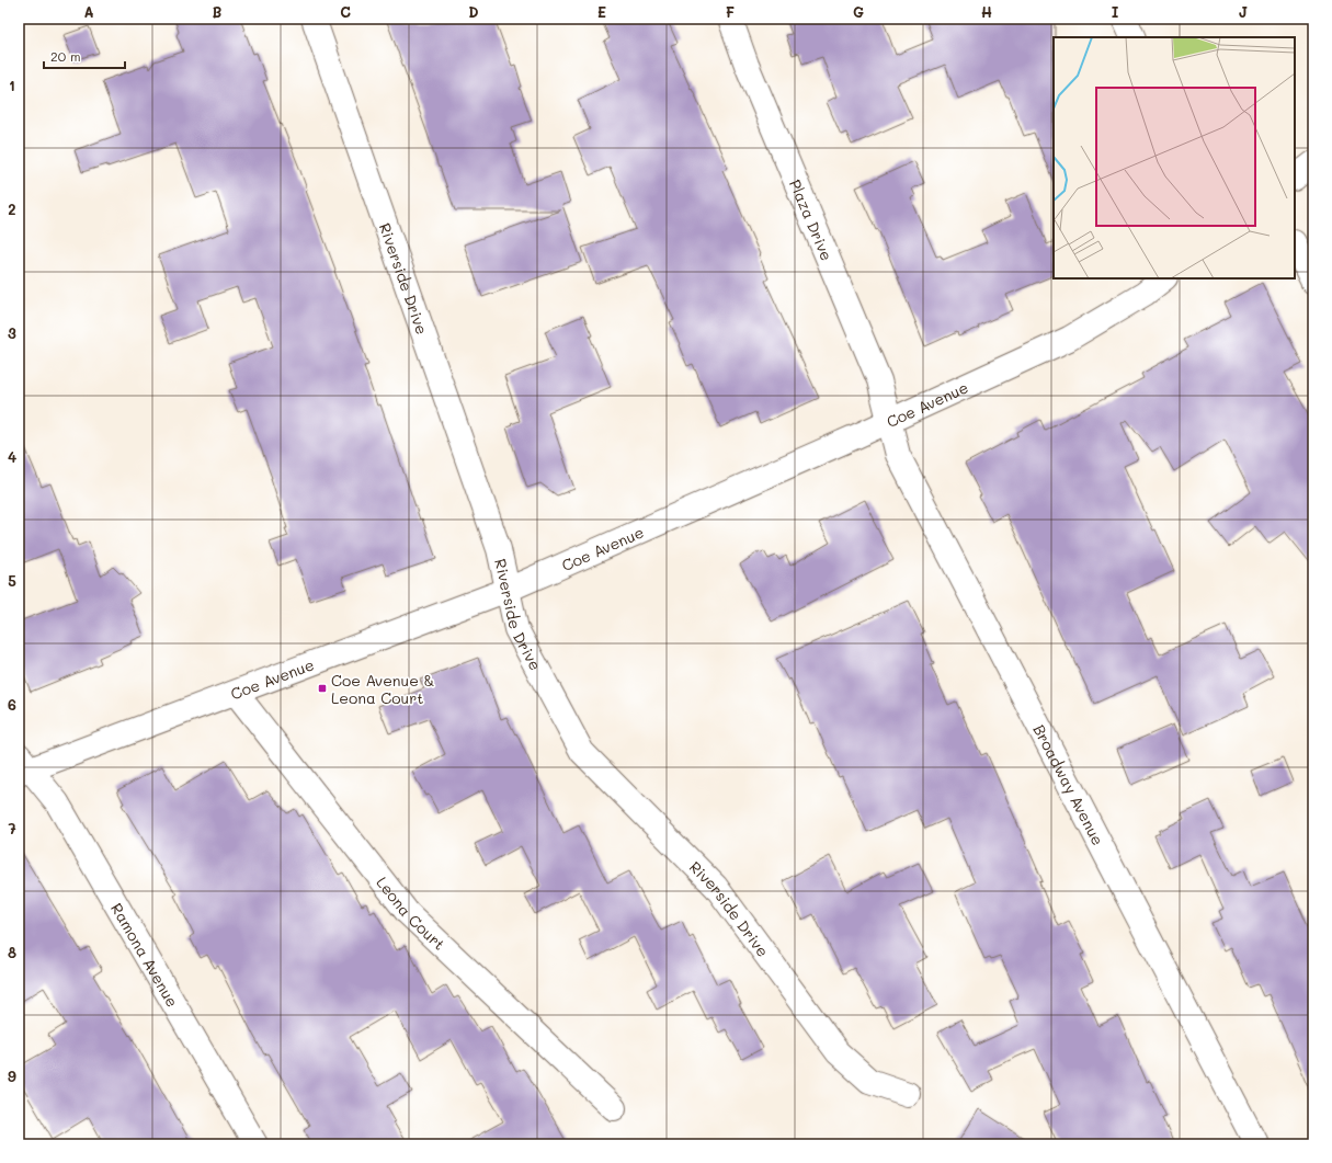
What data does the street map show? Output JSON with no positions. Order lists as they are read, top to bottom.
{
  "streets": {
    "street": [
      "Plaza Drive",
      "Riverside Drive",
      "Coe Avenue",
      "Broadway Avenue",
      "Leona Court",
      "Ramona Avenue"
    ]
  },
  "crossings": [
    ["Plaza Drive", "Coe Avenue"],
    ["Plaza Drive", "Broadway Avenue"],
    ["Riverside Drive", "Coe Avenue"],
    ["Coe Avenue", "Broadway Avenue"],
    ["Coe Avenue", "Leona Court"],
    ["Coe Avenue", "Ramona Avenue"]
  ],
  "places": {
    "transit": ["Coe Avenue & Leona Court"]
  },
  "scale_bar": "20 m",
  "grid": {
    "columns": [
      "A",
      "B",
      "C",
      "D",
      "E",
      "F",
      "G",
      "H",
      "I",
      "J"
    ],
    "rows": [
      "1",
      "2",
      "3",
      "4",
      "5",
      "6",
      "7",
      "8",
      "9"
    ]
  }
}
